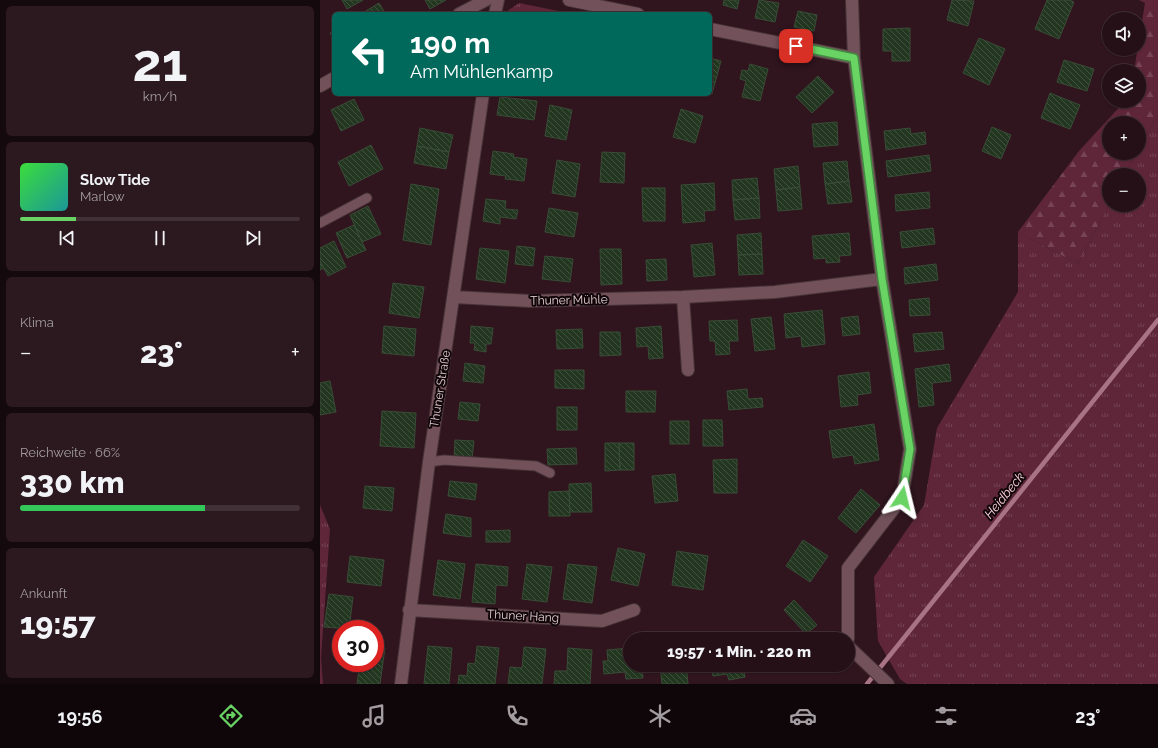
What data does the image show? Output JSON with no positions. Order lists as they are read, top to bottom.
{
  "streets": {
    "street": ["Thuner Mühle", "Thuner Straße", "Thuner Hang"]
  },
  "crossings": [
    ["Thuner Mühle", "Thuner Straße"],
    ["Thuner Straße", "Thuner Hang"]
  ],
  "water": ["Heidbeck"],
  "page": {
    "tile": [
      ["21", "km/h"],
      "Klima",
      ["Reichweite · 66%", "330 km"],
      ["Ankunft", "19:57"]
    ],
    "map_buttons": ["+", "−"],
    "turn": ["190 m", "Am Mühlenkamp"],
    "song": ["Slow Tide", "Marlow"],
    "heat": ["−", "23°", "+"],
    "limit": "30",
    "trip": "19:57 · 1 Min. · 220 m",
    "tabs": ["19:56", "23°"]
  }
}
